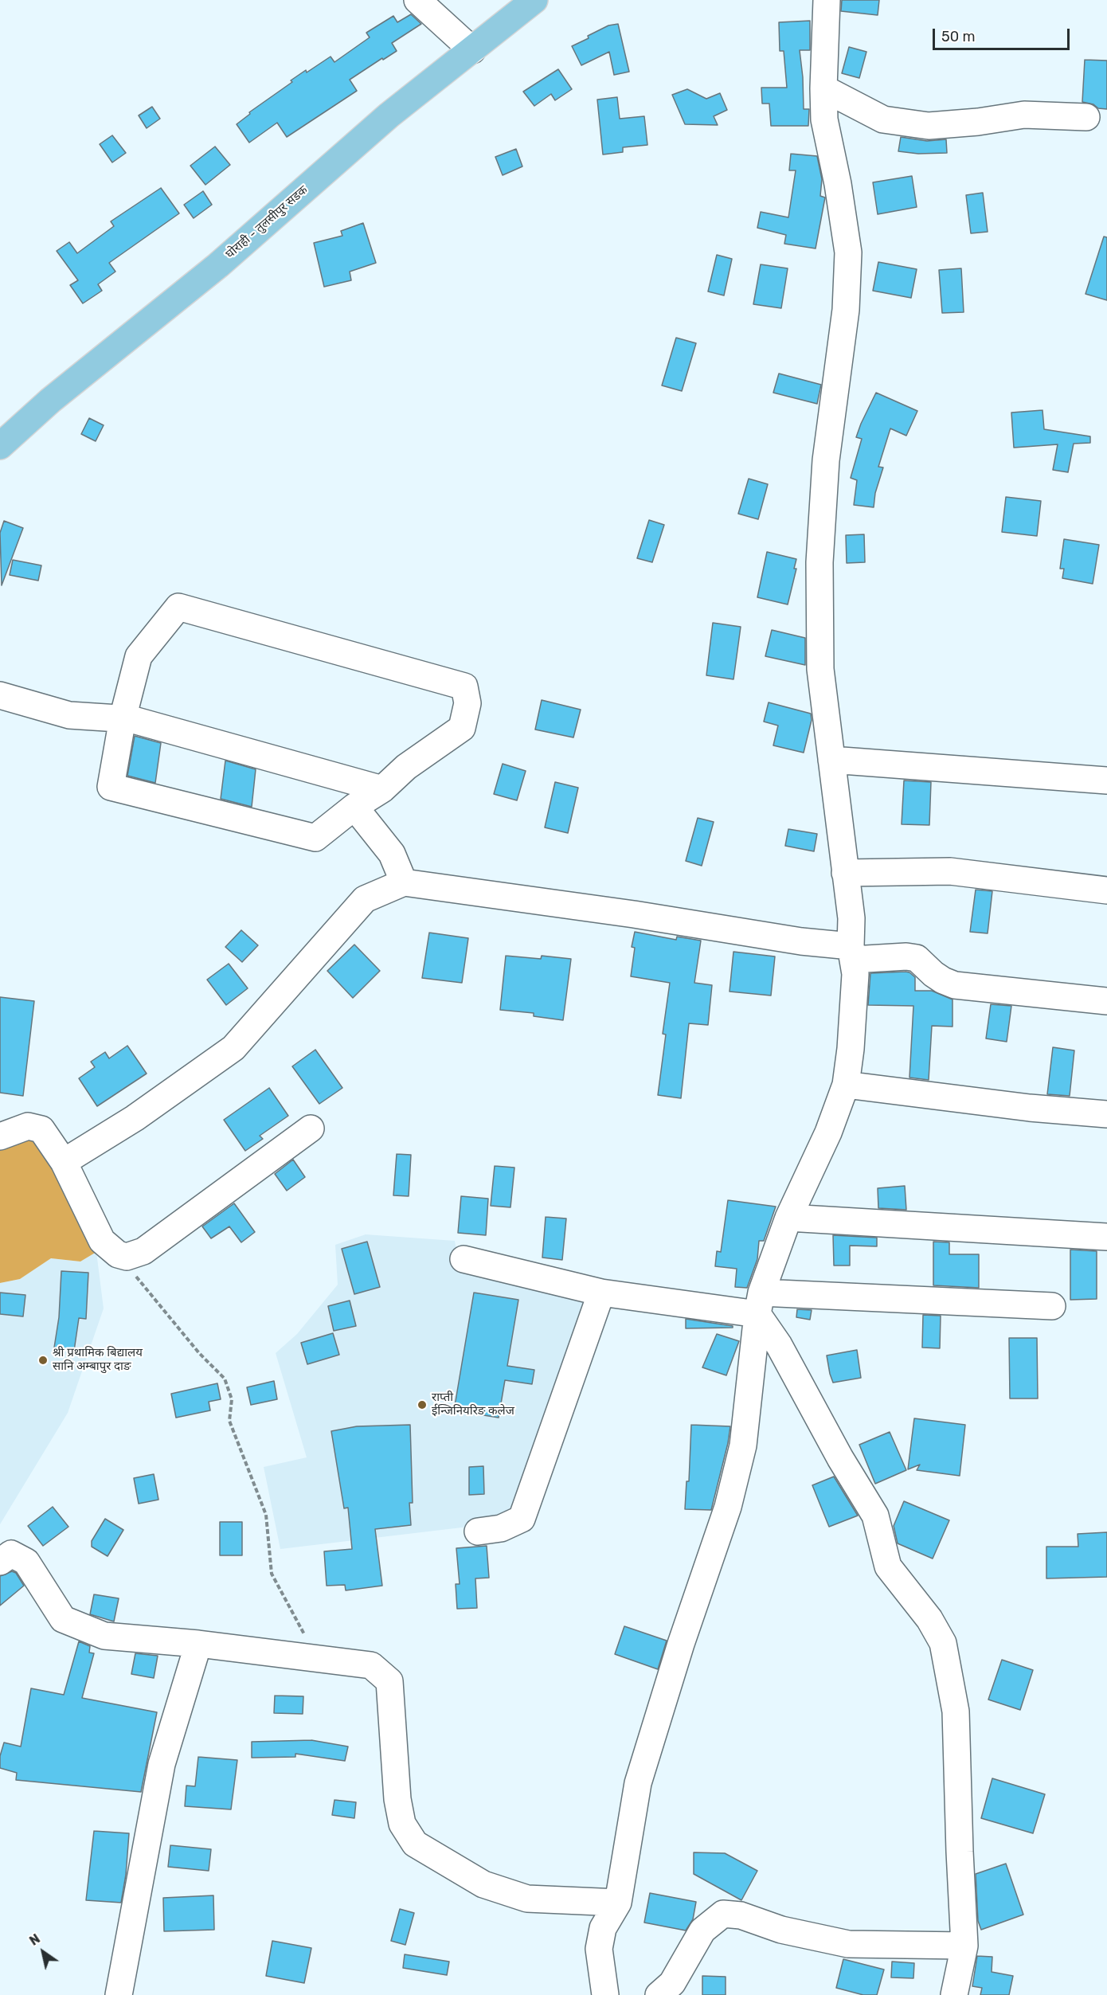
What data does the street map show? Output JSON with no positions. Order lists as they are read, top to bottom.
{
  "streets": {
    "main road": ["घोराही - तुलसीपुर सडक"]
  },
  "places": ["श्री प्रथामिक बिद्यालय सानि अम्बापुर दाङ", "राप्ती ईन्जिनियरिङ कलेज"],
  "scale_bar": "50 m",
  "north": "top left"
}
